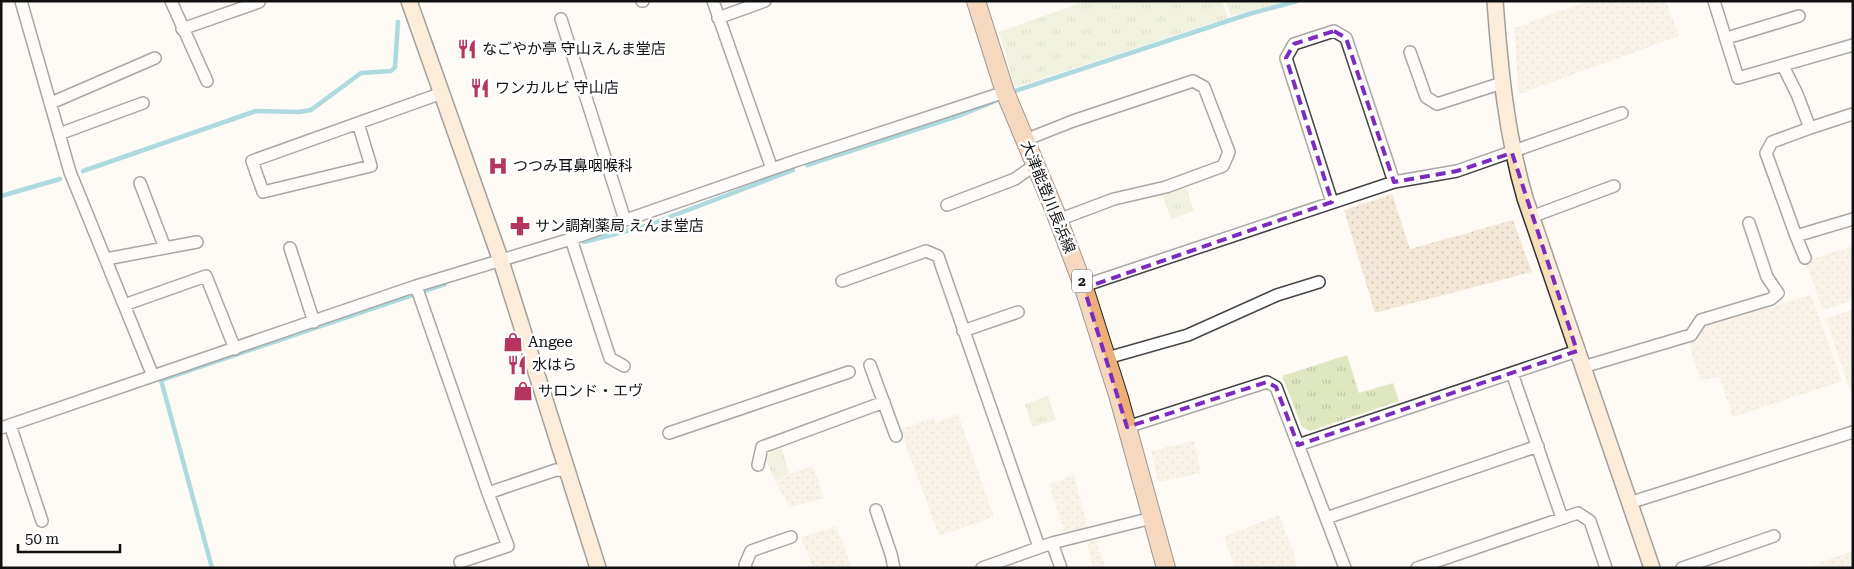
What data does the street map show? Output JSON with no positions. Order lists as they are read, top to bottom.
{
  "streets": {
    "main road": ["大津能登川長浜線", "2"]
  },
  "places": {
    "restaurant": ["なごやか亭 守山えんま堂店", "ワンカルビ 守山店", "水はら"],
    "hospital": ["つつみ耳鼻咽喉科"],
    "pharmacy": ["サン調剤薬局 えんま堂店"],
    "shop": ["Angee", "サロンド・エヴ"]
  },
  "scale_bar": "50 m"
}
